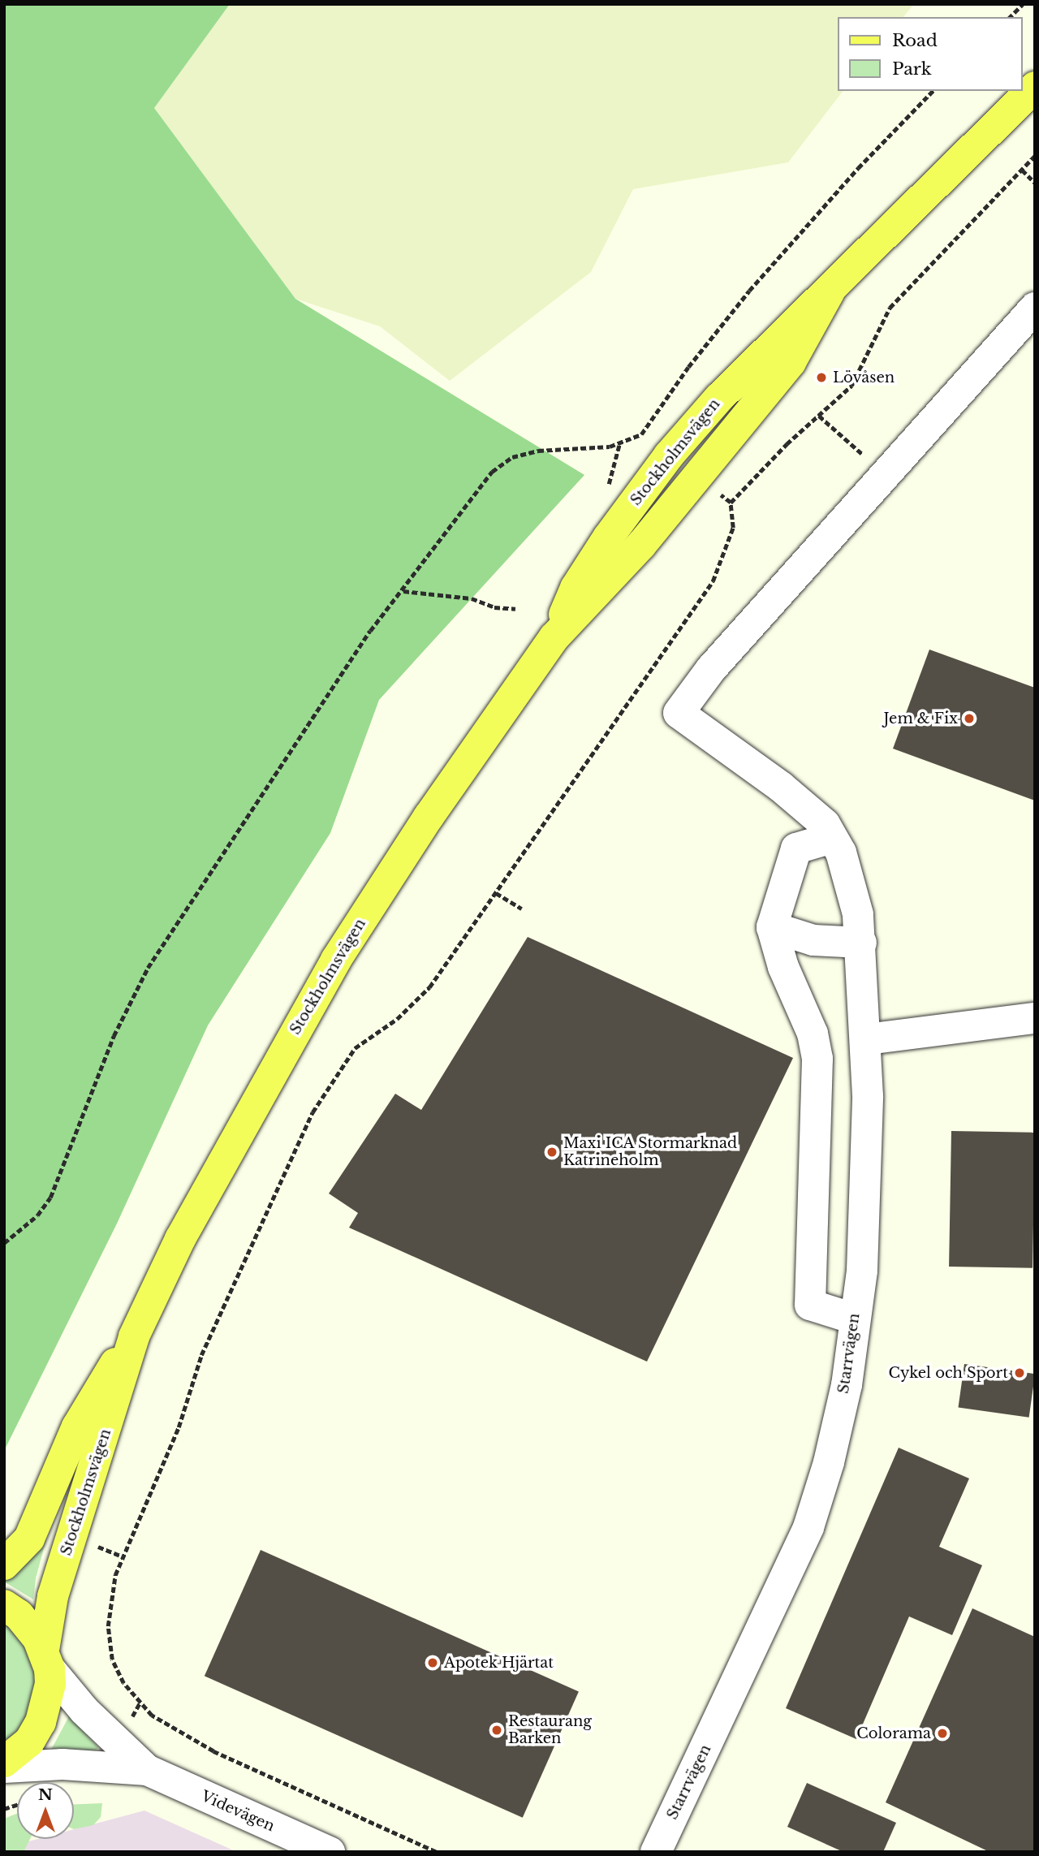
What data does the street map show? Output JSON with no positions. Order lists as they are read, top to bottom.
{
  "streets": {
    "main road": ["Stockholmsvägen"],
    "street": ["Starrvägen", "Videvägen"]
  },
  "crossings": [
    ["Stockholmsvägen", "Videvägen"]
  ],
  "places": [
    "Lövåsen",
    "Jem & Fix",
    "Maxi ICA Stormarknad Katrineholm",
    "Cykel och Sport",
    "Apotek Hjärtat",
    "Restaurang Barken",
    "Colorama"
  ],
  "legend": ["Road", "Park"],
  "north": "top"
}
